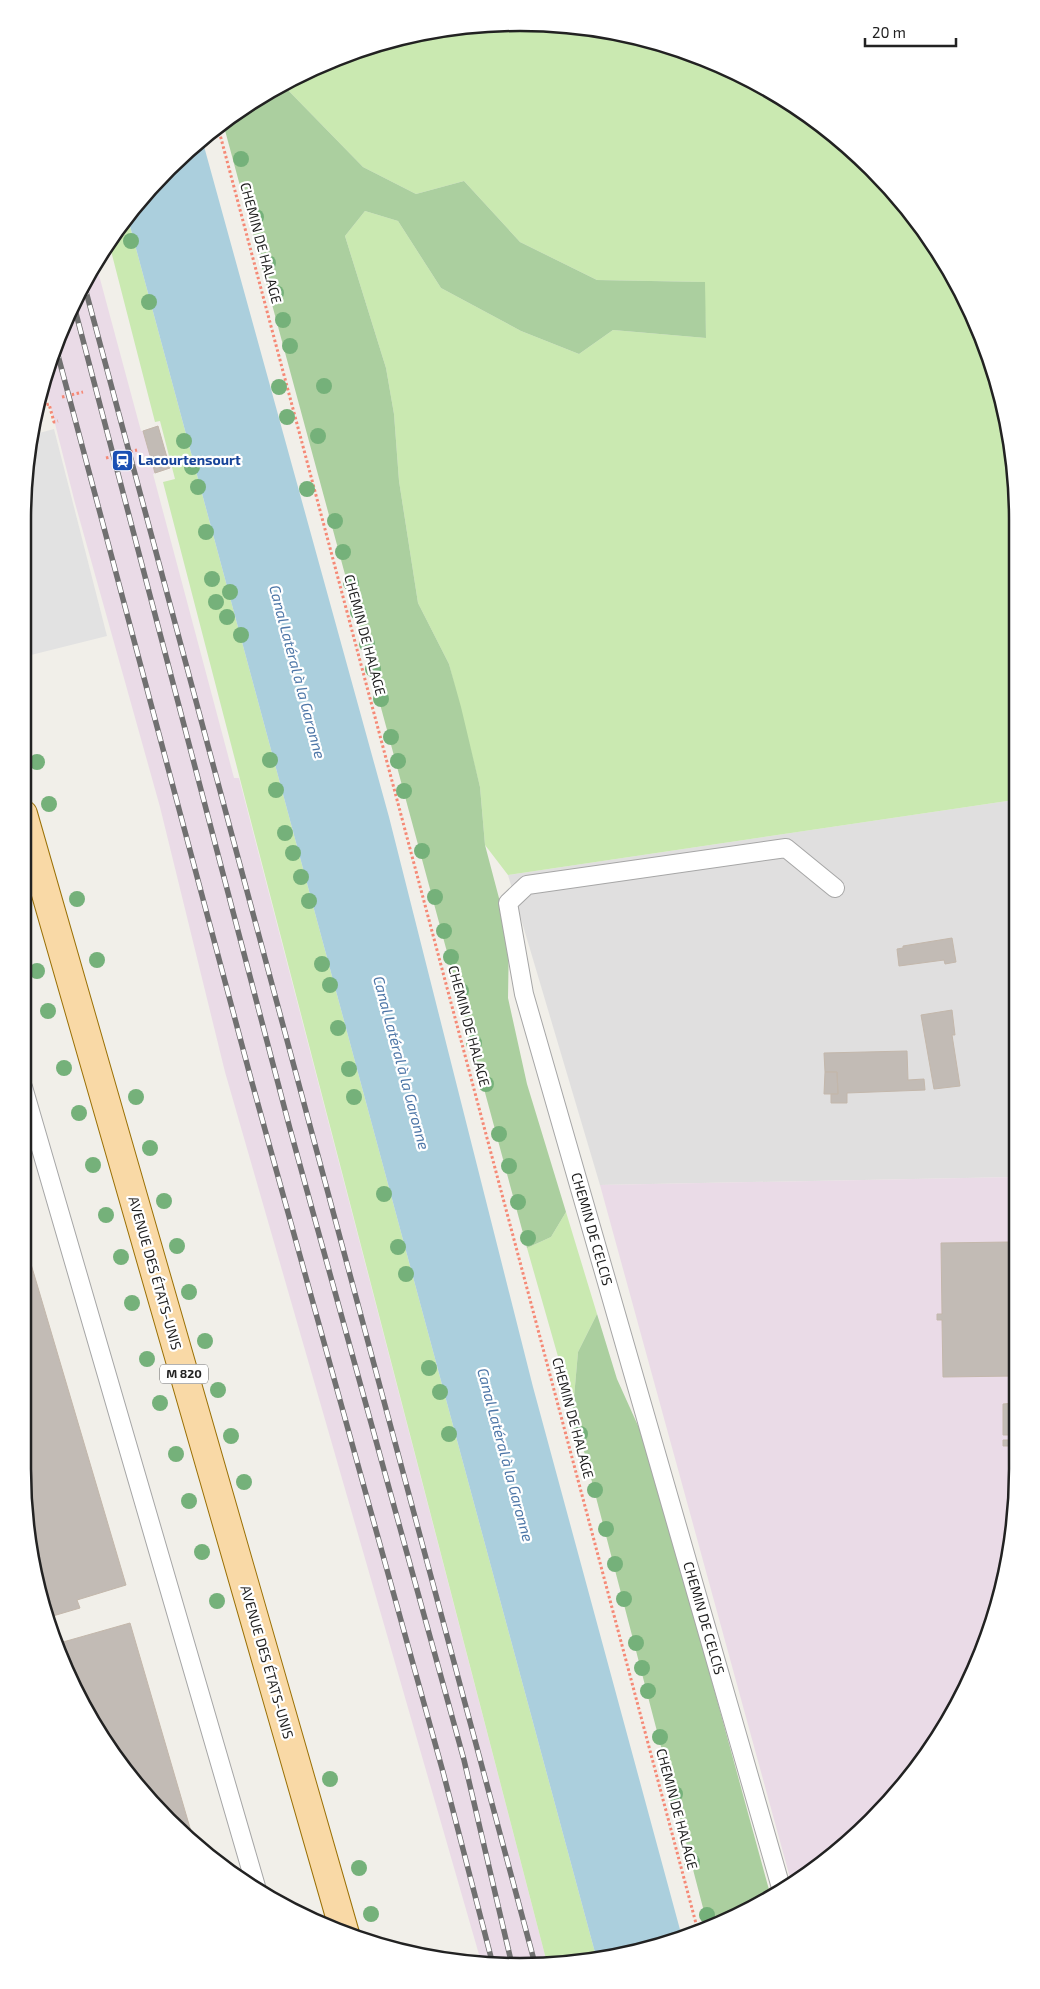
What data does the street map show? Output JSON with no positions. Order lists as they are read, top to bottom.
{
  "streets": {
    "main road": ["AVENUE DES ÉTATS-UNIS", "M 820"],
    "lane": ["CHEMIN DE CELCIS"],
    "path": ["CHEMIN DE HALAGE"]
  },
  "water": ["Canal Latéral à la Garonne"],
  "places": {
    "station": ["Lacourtensourt"]
  },
  "scale_bar": "20 m"
}
